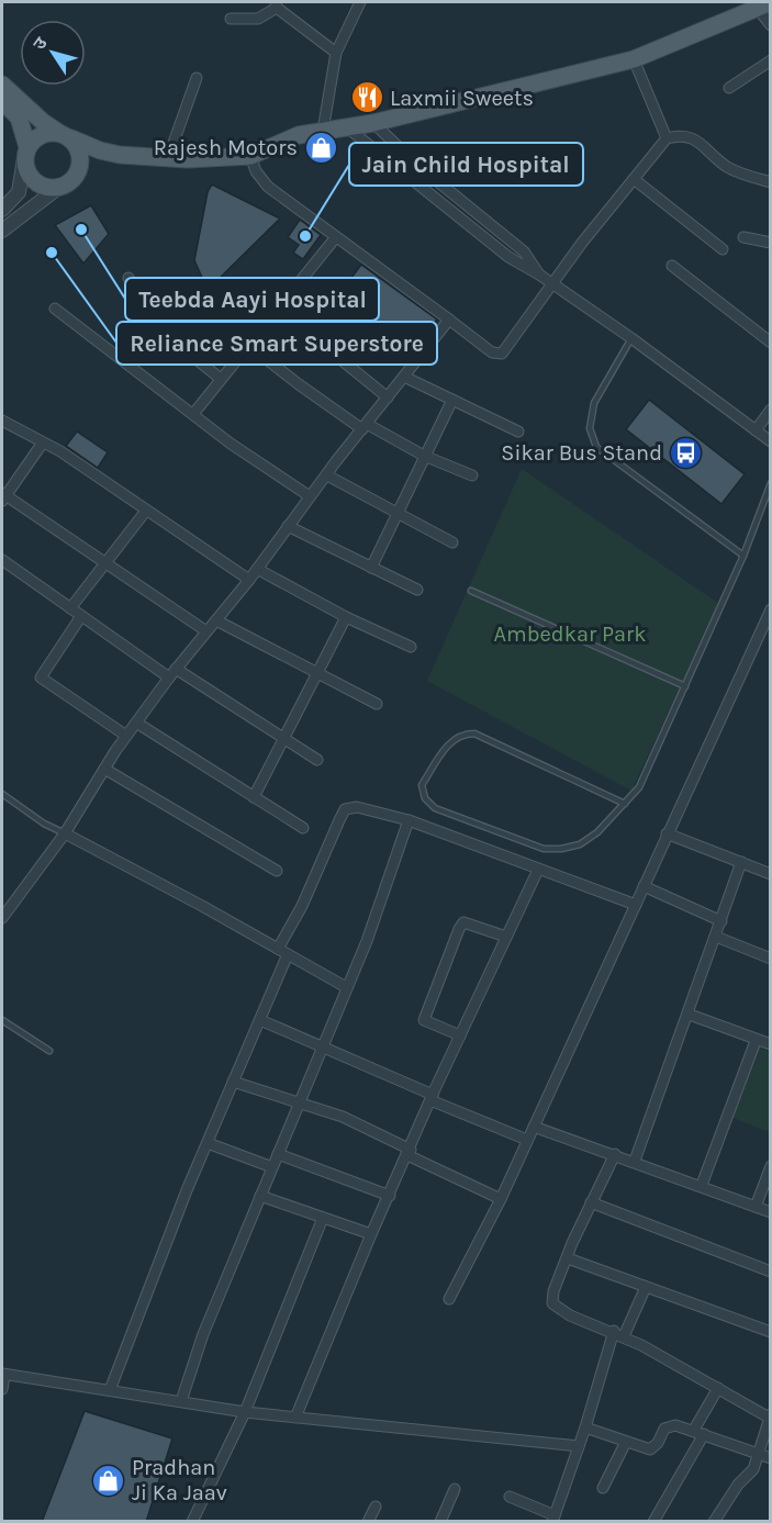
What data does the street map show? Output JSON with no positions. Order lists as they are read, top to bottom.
{
  "parks": ["Ambedkar Park"],
  "places": {
    "restaurant": ["Laxmii Sweets"],
    "shop": ["Rajesh Motors", "Pradhan Ji Ka Jaav"],
    "other": ["Teebda Aayi Hospital", "Jain Child Hospital", "Reliance Smart Superstore"],
    "bus stop": ["Sikar Bus Stand"]
  },
  "north": "top left"
}
